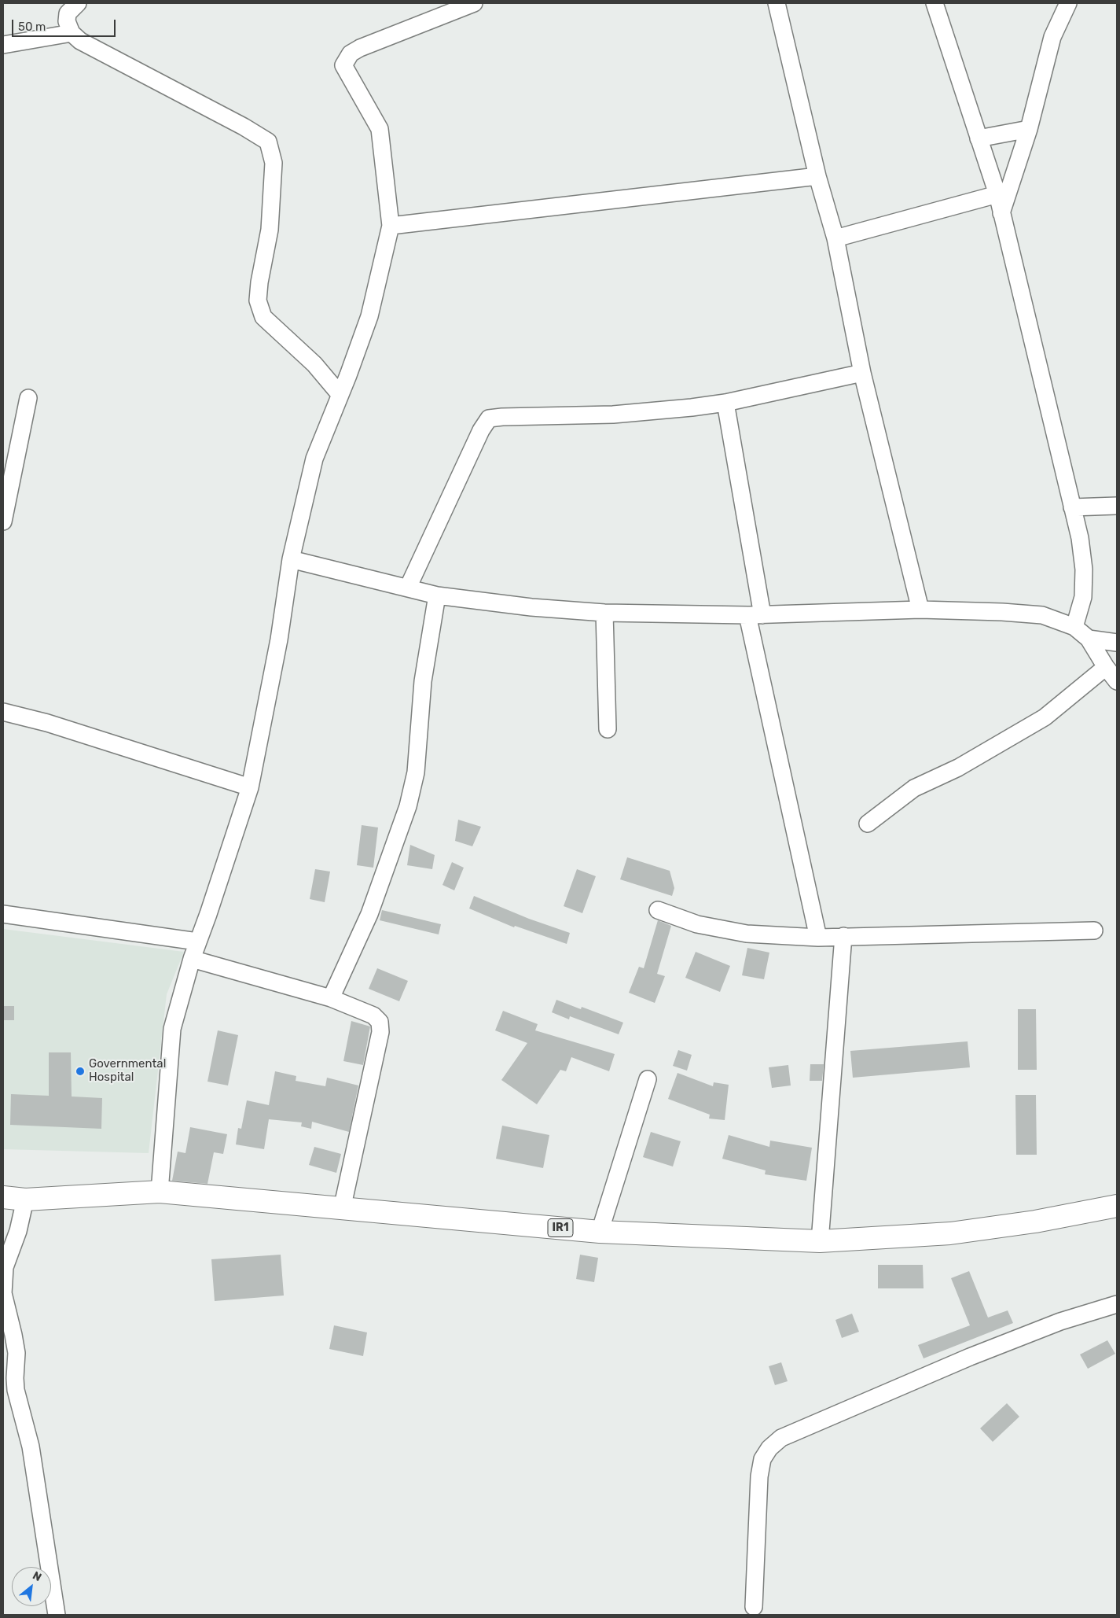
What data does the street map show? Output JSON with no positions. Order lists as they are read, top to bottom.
{
  "streets": {
    "main road": ["IR1"]
  },
  "places": ["Governmental Hospital"],
  "scale_bar": "50 m",
  "north": "top right"
}
